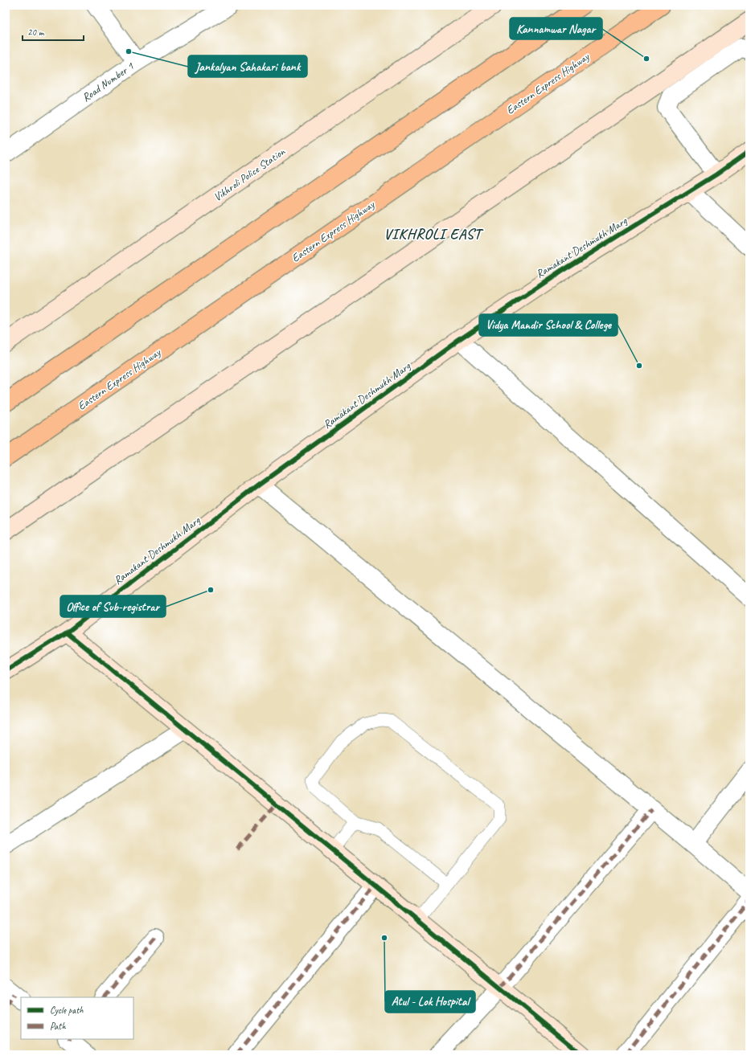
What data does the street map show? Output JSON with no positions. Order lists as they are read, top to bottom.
{
  "streets": {
    "highway": ["Eastern Express Highway"],
    "street": ["Road Number 1", "Vikhroli Police Station", "Ramakant Deshmukh Marg"]
  },
  "districts": ["VIKHROLI EAST"],
  "places": [
    "Jankalyan Sahakari bank",
    "Kannamwar Nagar",
    "Vidya Mandir School & College",
    "Office of Sub-registrar",
    "Atul - Lok Hospital"
  ],
  "legend": ["Cycle path", "Path"],
  "scale_bar": "20 m"
}
